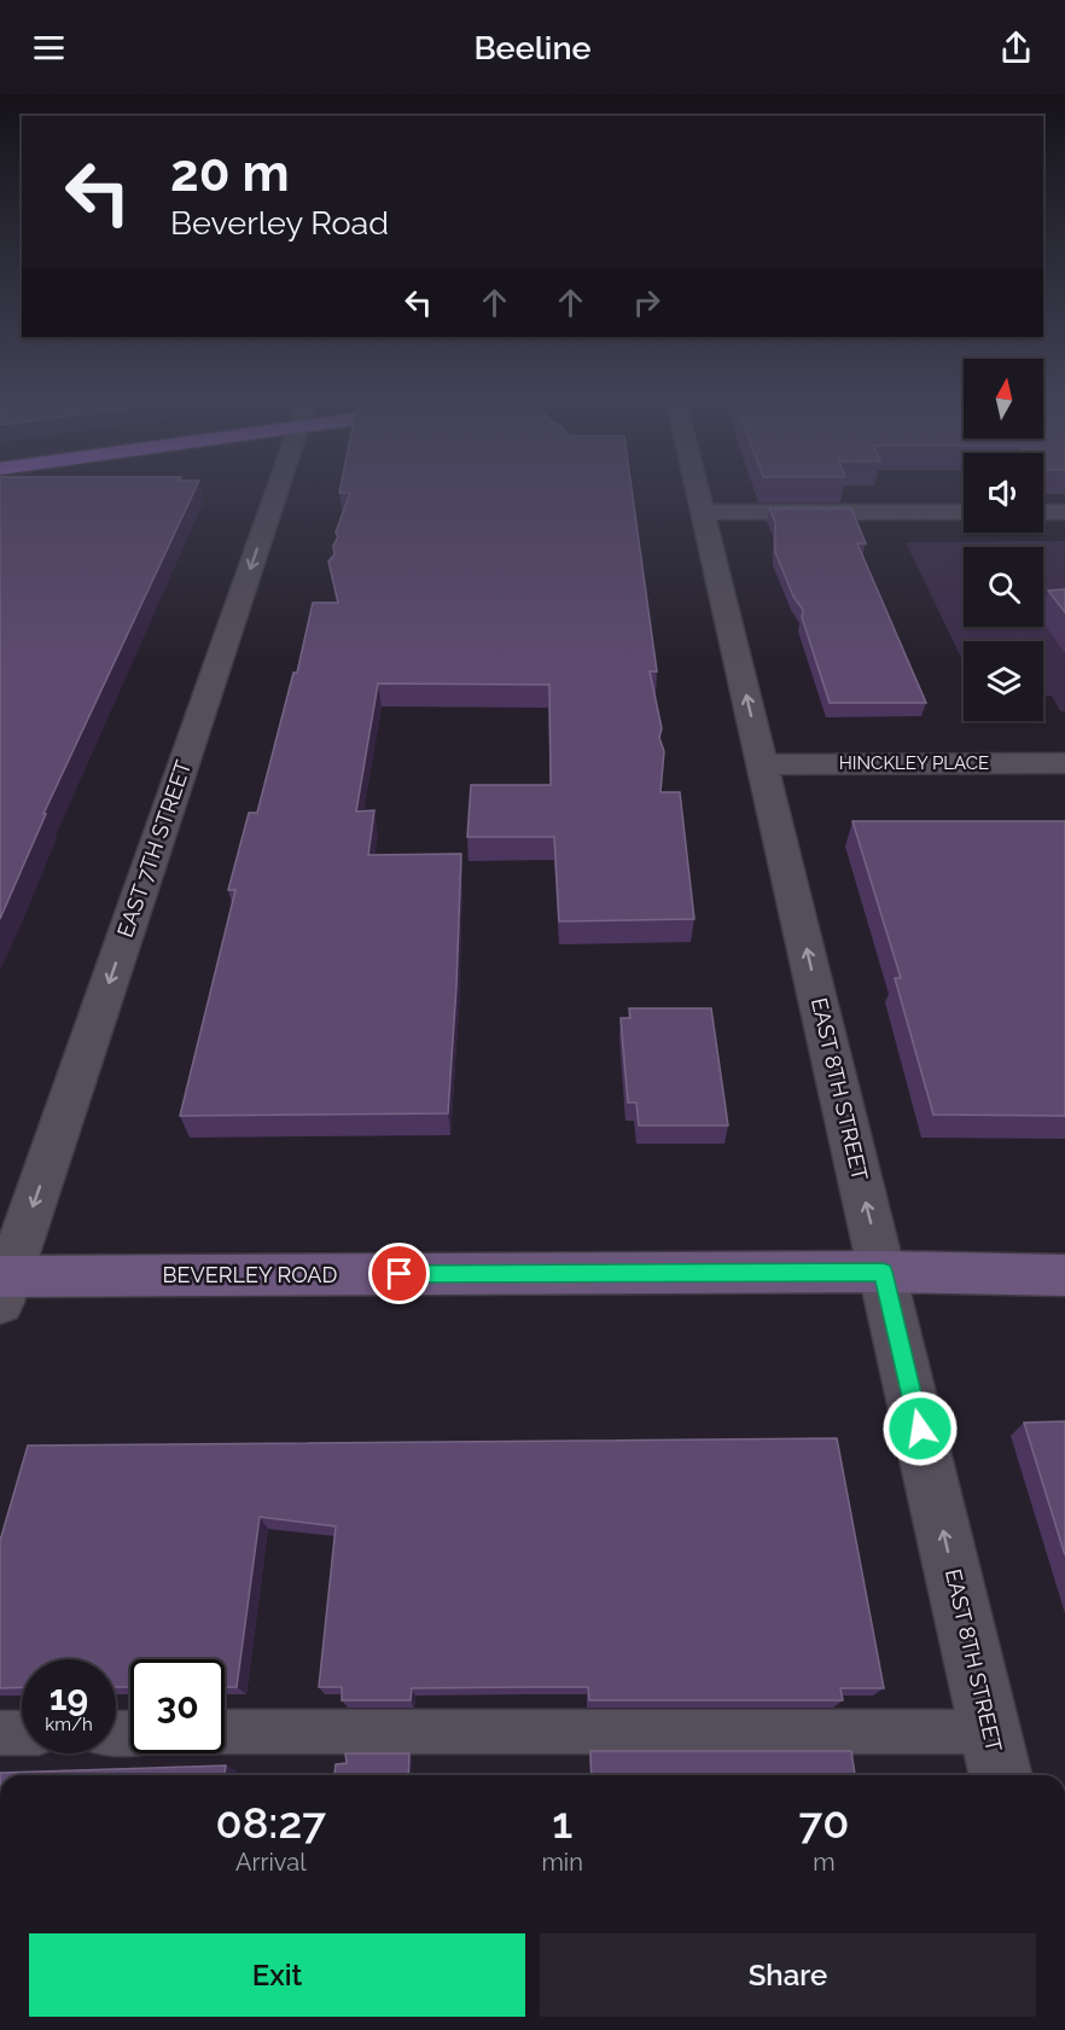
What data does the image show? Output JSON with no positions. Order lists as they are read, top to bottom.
{
  "streets": {
    "street": [
      "HINCKLEY PLACE",
      "EAST 7TH STREET",
      "EAST 8TH STREET",
      "BEVERLEY ROAD"
    ]
  },
  "crossings": [
    ["HINCKLEY PLACE", "EAST 8TH STREET"],
    ["EAST 7TH STREET", "BEVERLEY ROAD"],
    ["EAST 8TH STREET", "BEVERLEY ROAD"]
  ],
  "one_way": ["EAST 7TH STREET", "EAST 8TH STREET"],
  "north": "top",
  "page": {
    "header": "Beeline",
    "turn": ["20 m", "Beverley Road"],
    "speed": "19 km/h",
    "limit": "30",
    "eta": [
      "08:27",
      "Arrival",
      "1",
      "min",
      "70",
      "m"
    ],
    "buttons": ["Exit", "Share"]
  }
}
